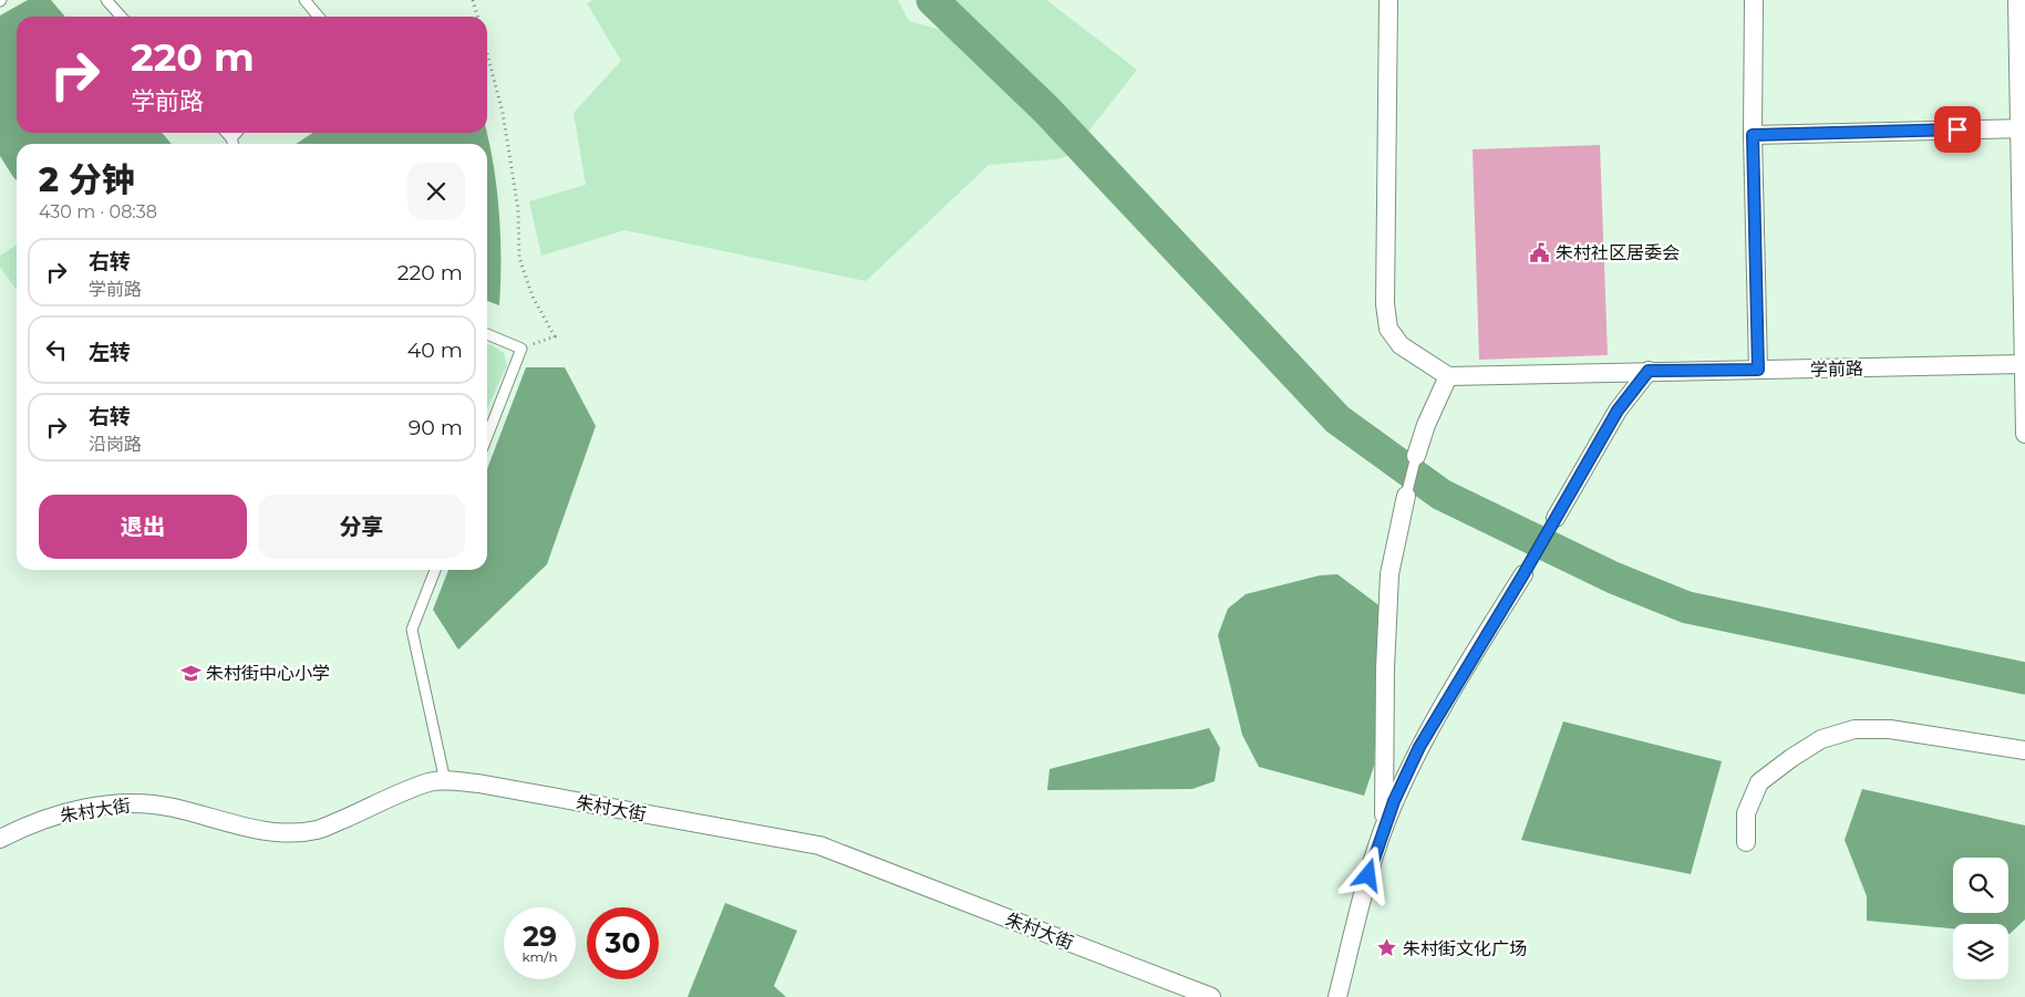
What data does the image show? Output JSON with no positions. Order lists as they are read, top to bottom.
{
  "streets": {
    "street": ["学前路", "朱村大街"]
  },
  "places": {
    "public building": ["朱村社区居委会"],
    "school or university": ["朱村街中心小学"],
    "place": ["朱村街文化广场"]
  },
  "page": {
    "turn": ["220 m", "学前路"],
    "heading": ["2 分钟", "430 m · 08:38"],
    "list": [
      {
        "name": "右转",
        "note": "学前路",
        "value": "220 m"
      },
      {
        "name": "左转",
        "value": "40 m"
      },
      {
        "name": "右转",
        "note": "沿岗路",
        "value": "90 m"
      }
    ],
    "buttons": ["退出", "分享"],
    "speed": "29 km/h",
    "limit": "30"
  }
}
